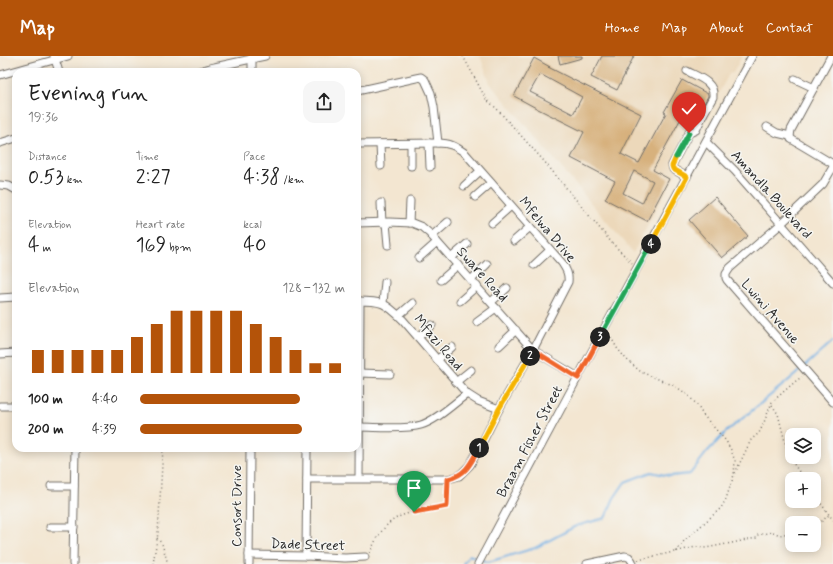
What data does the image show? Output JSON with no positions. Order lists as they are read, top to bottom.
{
  "streets": {
    "street": [
      "Amandla Boulevard",
      "Mfelwa Drive",
      "Sware Road",
      "Lwini Avenue",
      "Mfazi Road",
      "Braam Fisher Street",
      "Consort Drive",
      "Dade Street"
    ]
  },
  "crossings": [
    ["Amandla Boulevard", "Lwini Avenue"],
    ["Amandla Boulevard", "Braam Fisher Street"],
    ["Mfelwa Drive", "Sware Road"],
    ["Mfelwa Drive", "Mfazi Road"],
    ["Sware Road", "Braam Fisher Street"],
    ["Consort Drive", "Dade Street"]
  ],
  "page": {
    "header": "Map",
    "nav": [
      "Home",
      "Map",
      "About",
      "Contact"
    ],
    "heading": ["Evening run", "19:36"],
    "stats": [
      ["Distance", "0.53 km"],
      ["Time", "2:27"],
      ["Pace", "4:38 /km"],
      ["Elevation", "4 m"],
      ["Heart rate", "169 bpm"],
      ["kcal", "40"]
    ],
    "pins": [
      "4",
      "3",
      "2",
      "1"
    ],
    "chart": ["Elevation", "128–132 m"],
    "list": [
      {
        "name": "100 m",
        "note": "4:40"
      },
      {
        "name": "200 m",
        "note": "4:39"
      }
    ],
    "map_buttons": ["+", "−"]
  }
}
